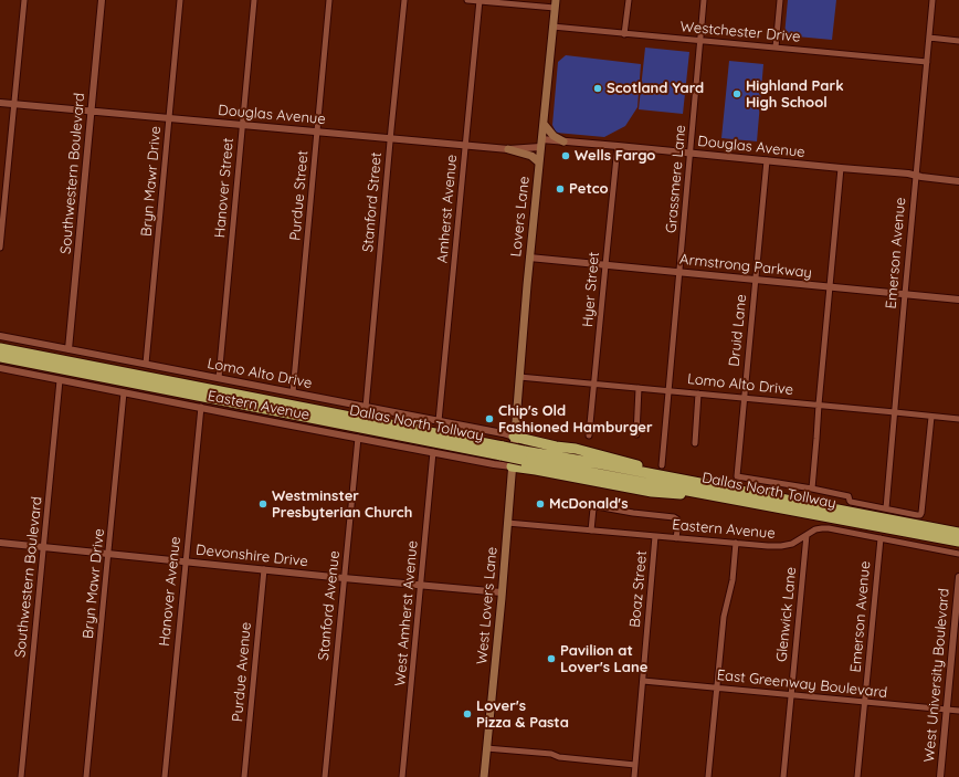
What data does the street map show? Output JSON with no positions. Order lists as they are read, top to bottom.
{
  "streets": {
    "highway": ["Dallas North Tollway"],
    "main road": ["Lovers Lane", "West Lovers Lane"],
    "street": [
      "Westchester Drive",
      "Douglas Avenue",
      "Southwestern Boulevard",
      "Grassmere Lane",
      "Bryn Mawr Drive",
      "Hanover Street",
      "Purdue Street",
      "Stanford Street",
      "Amherst Avenue",
      "Emerson Avenue",
      "Armstrong Parkway",
      "Hyer Street",
      "Druid Lane",
      "Lomo Alto Drive",
      "Eastern Avenue",
      "Devonshire Drive",
      "Boaz Street",
      "Hanover Avenue",
      "Stanford Avenue",
      "West Amherst Avenue",
      "Glenwick Lane",
      "Purdue Avenue",
      "West University Boulevard",
      "East Greenway Boulevard"
    ]
  },
  "crossings": [
    ["Westchester Drive", "Grassmere Lane"],
    ["Westchester Drive", "Lovers Lane"],
    ["Westchester Drive", "Emerson Avenue"],
    ["Douglas Avenue", "Southwestern Boulevard"],
    ["Douglas Avenue", "Grassmere Lane"],
    ["Douglas Avenue", "Bryn Mawr Drive"],
    ["Douglas Avenue", "Hanover Street"],
    ["Douglas Avenue", "Purdue Street"],
    ["Douglas Avenue", "Stanford Street"],
    ["Douglas Avenue", "Amherst Avenue"],
    ["Douglas Avenue", "Lovers Lane"],
    ["Douglas Avenue", "Emerson Avenue"],
    ["Douglas Avenue", "Hyer Street"],
    ["Douglas Avenue", "Druid Lane"],
    ["Southwestern Boulevard", "Lomo Alto Drive"],
    ["Southwestern Boulevard", "Eastern Avenue"],
    ["Southwestern Boulevard", "Devonshire Drive"],
    ["Grassmere Lane", "Armstrong Parkway"],
    ["Grassmere Lane", "Lomo Alto Drive"],
    ["Bryn Mawr Drive", "Lomo Alto Drive"],
    ["Bryn Mawr Drive", "Eastern Avenue"],
    ["Bryn Mawr Drive", "Devonshire Drive"],
    ["Hanover Street", "Lomo Alto Drive"],
    ["Purdue Street", "Lomo Alto Drive"],
    ["Stanford Street", "Lomo Alto Drive"],
    ["Amherst Avenue", "Lomo Alto Drive"],
    ["Lovers Lane", "Armstrong Parkway"],
    ["Lovers Lane", "Lomo Alto Drive"],
    ["Lovers Lane", "West Lovers Lane"],
    ["Emerson Avenue", "Armstrong Parkway"],
    ["Emerson Avenue", "Lomo Alto Drive"],
    ["Emerson Avenue", "Eastern Avenue"],
    ["Emerson Avenue", "East Greenway Boulevard"],
    ["Armstrong Parkway", "Hyer Street"],
    ["Armstrong Parkway", "Druid Lane"],
    ["Hyer Street", "Lomo Alto Drive"],
    ["Druid Lane", "Lomo Alto Drive"],
    ["Lomo Alto Drive", "West Lovers Lane"],
    ["Eastern Avenue", "Boaz Street"],
    ["Eastern Avenue", "Hanover Avenue"],
    ["Eastern Avenue", "Stanford Avenue"],
    ["Eastern Avenue", "West Lovers Lane"],
    ["Eastern Avenue", "West Amherst Avenue"],
    ["Eastern Avenue", "Glenwick Lane"],
    ["Devonshire Drive", "Hanover Avenue"],
    ["Devonshire Drive", "Stanford Avenue"],
    ["Devonshire Drive", "West Lovers Lane"],
    ["Devonshire Drive", "West Amherst Avenue"],
    ["Devonshire Drive", "Purdue Avenue"],
    ["Boaz Street", "East Greenway Boulevard"],
    ["Glenwick Lane", "East Greenway Boulevard"],
    ["West University Boulevard", "East Greenway Boulevard"]
  ],
  "places": [
    "Scotland Yard",
    "Highland Park High School",
    "Wells Fargo",
    "Petco",
    "Chip's Old Fashioned Hamburger",
    "Westminster Presbyterian Church",
    "McDonald's",
    "Pavilion at Lover's Lane",
    "Lover's Pizza & Pasta"
  ]
}
